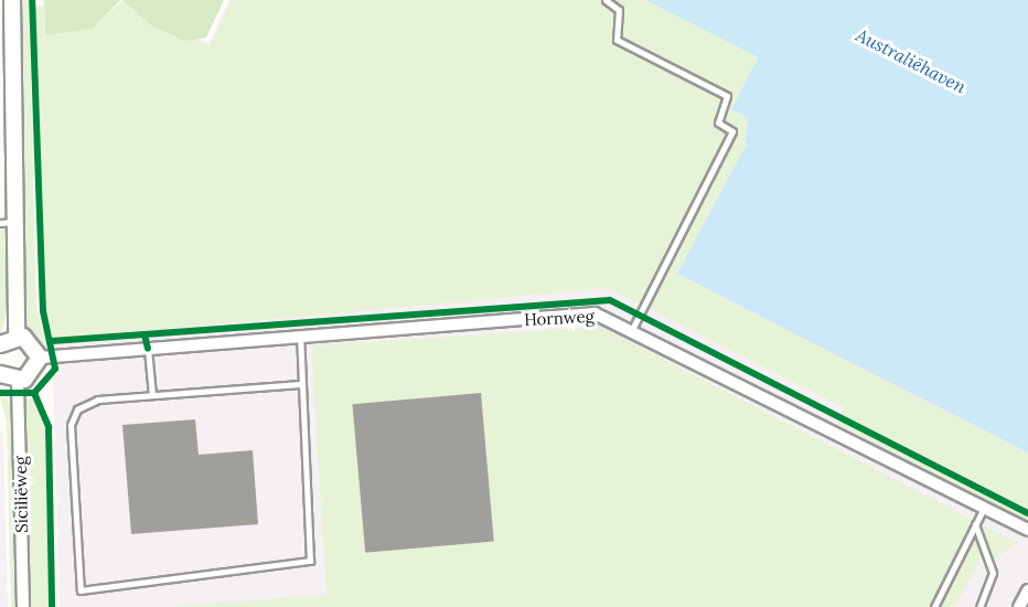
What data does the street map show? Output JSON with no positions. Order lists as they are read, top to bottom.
{
  "streets": {
    "street": ["Hornweg", "Siciliëweg"]
  },
  "water": ["Australiëhaven"]
}
